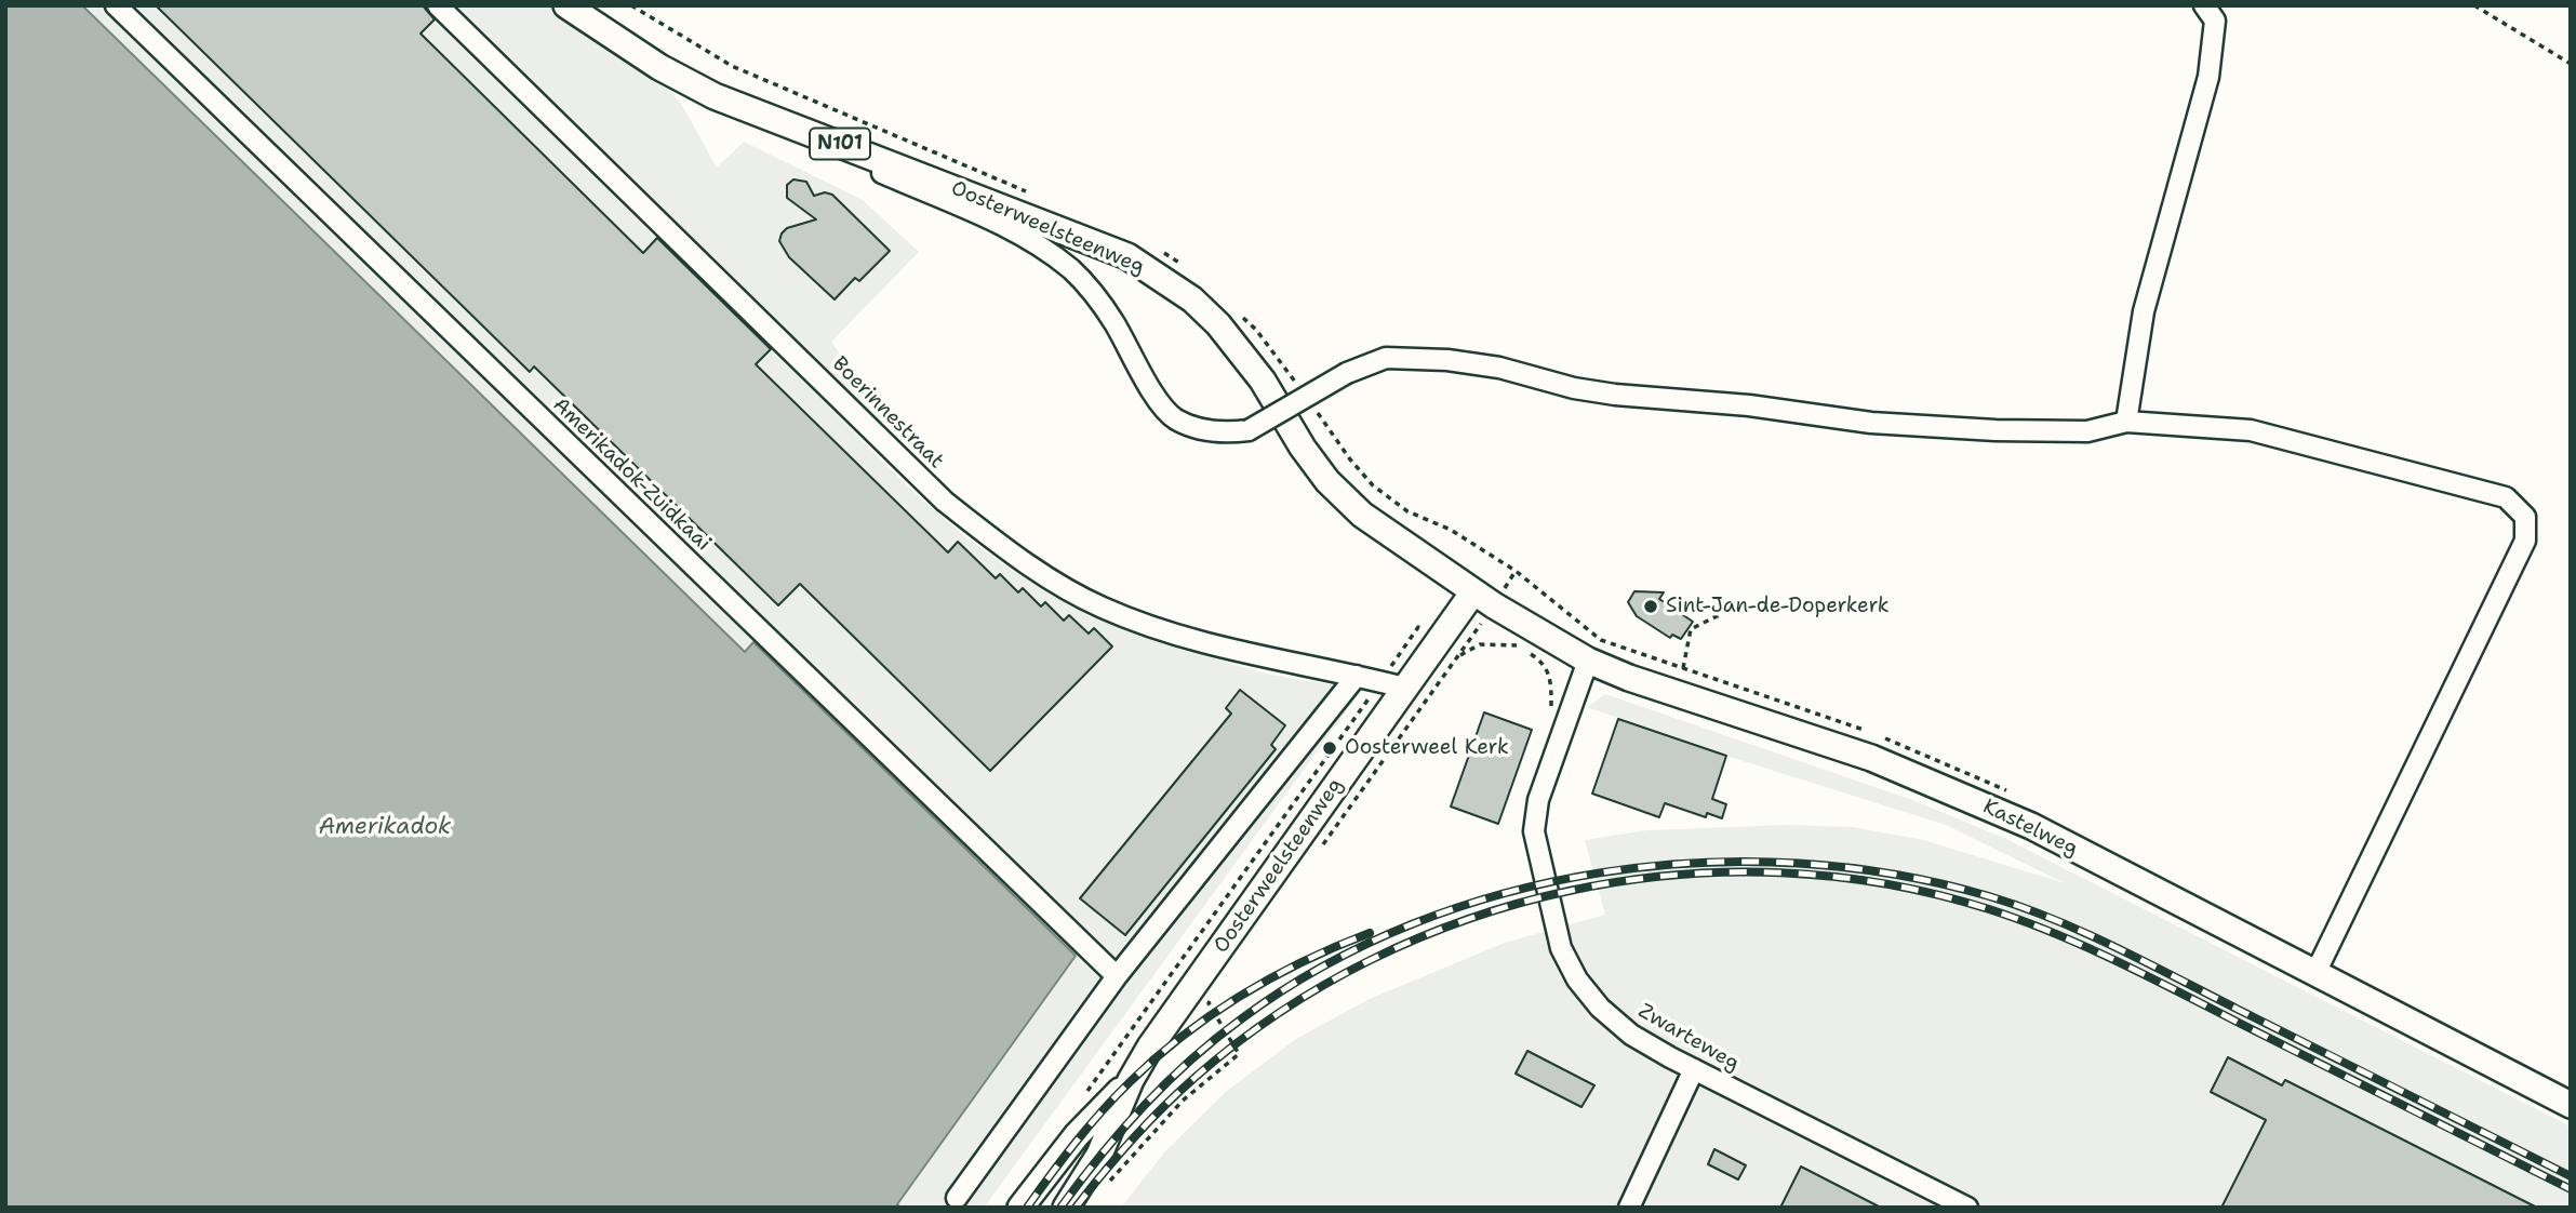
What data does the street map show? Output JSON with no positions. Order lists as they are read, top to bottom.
{
  "streets": {
    "main road": ["N101", "Oosterweelsteenweg", "Kastelweg"],
    "street": ["Boerinnestraat", "Amerikadok-Zuidkaai", "Zwarteweg"]
  },
  "crossings": [
    ["Oosterweelsteenweg", "Boerinnestraat"],
    ["Oosterweelsteenweg", "Kastelweg"],
    ["Kastelweg", "Zwarteweg"]
  ],
  "water": ["Amerikadok"],
  "places": ["Sint-Jan-de-Doperkerk", "Oosterweel Kerk"]
}
